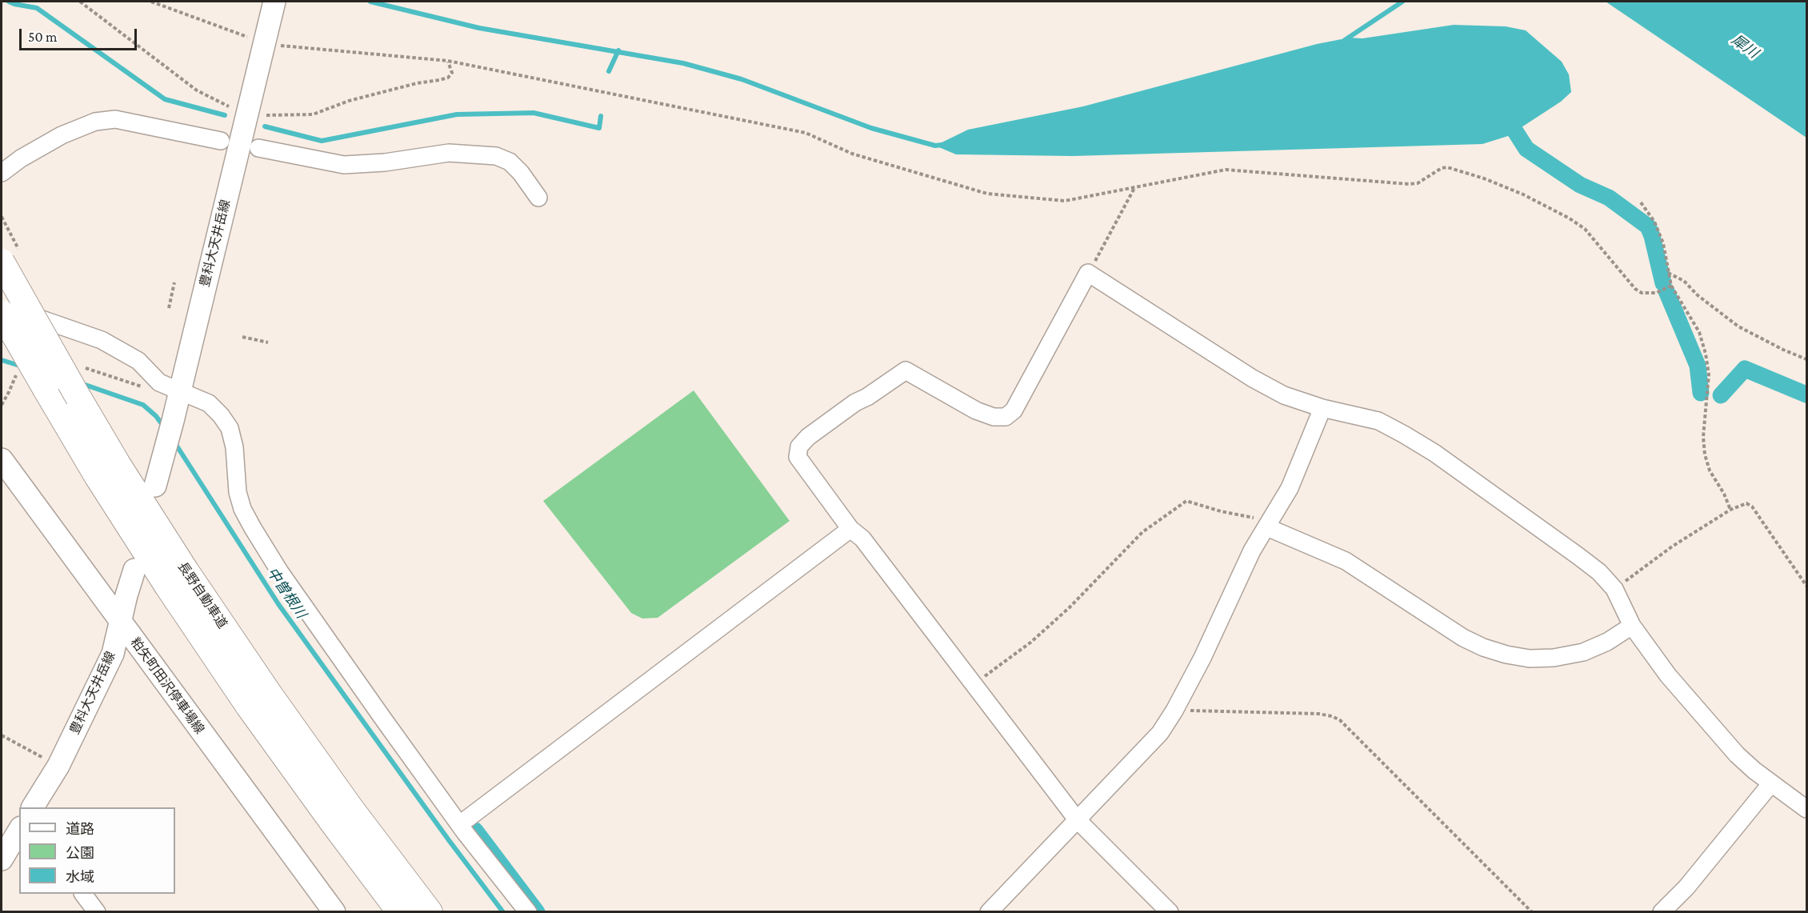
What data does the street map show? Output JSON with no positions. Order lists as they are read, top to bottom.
{
  "streets": {
    "highway": ["長野自動車道"],
    "main road": ["豊科大天井岳線", "粕矢町田沢停車場線"]
  },
  "crossings": [
    ["豊科大天井岳線", "粕矢町田沢停車場線"]
  ],
  "water": ["犀川", "中曽根川"],
  "legend": ["道路", "公園", "水域"],
  "scale_bar": "50 m"
}
